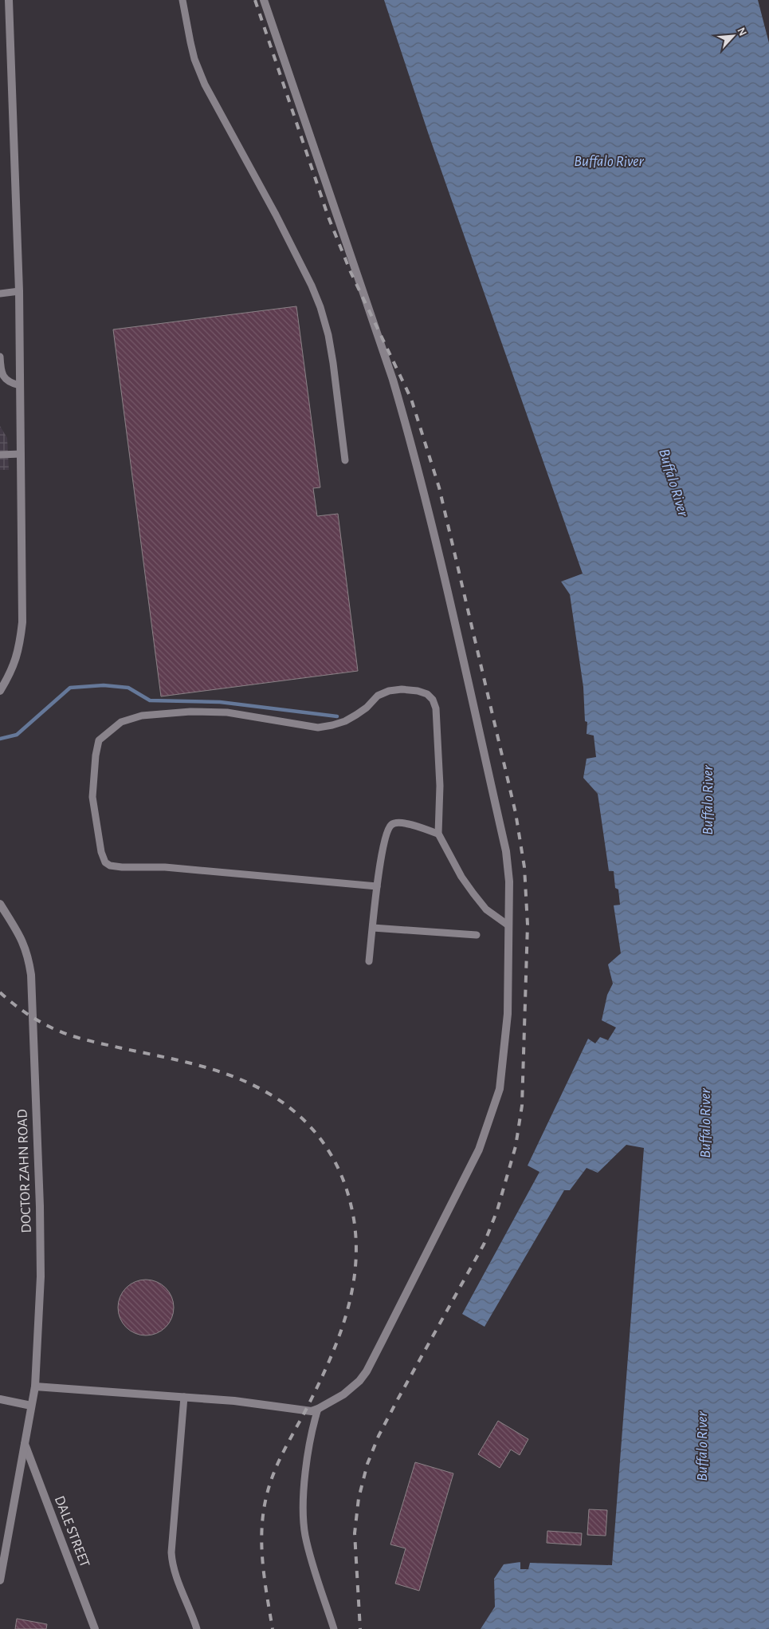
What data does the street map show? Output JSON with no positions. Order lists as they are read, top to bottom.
{
  "streets": {
    "street": ["DOCTOR ZAHN ROAD", "DALE STREET"]
  },
  "crossings": [
    ["DOCTOR ZAHN ROAD", "DALE STREET"]
  ],
  "water": ["Buffalo River"],
  "north": "top right"
}
